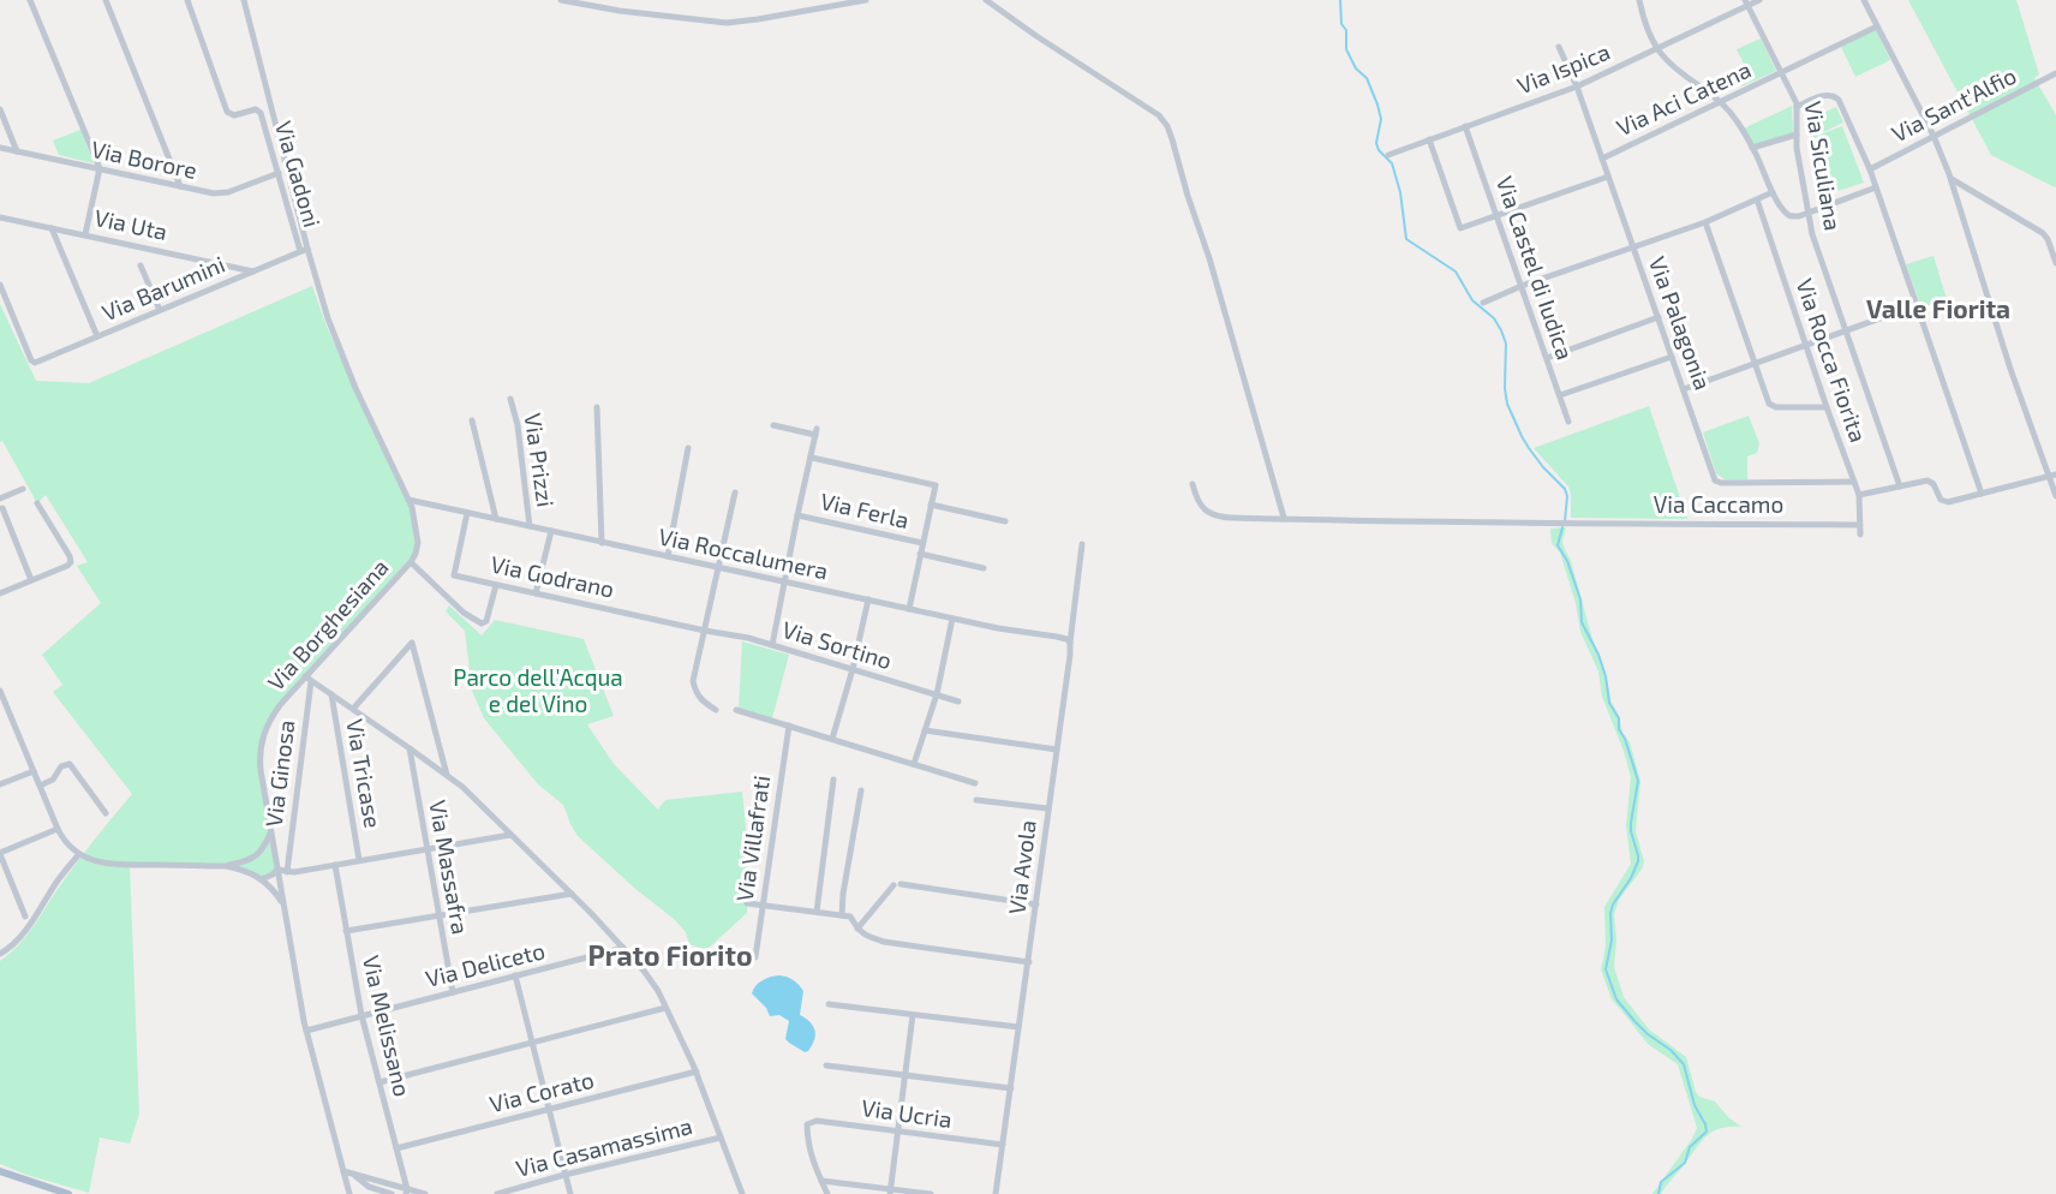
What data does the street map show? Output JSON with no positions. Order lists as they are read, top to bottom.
{
  "streets": {
    "street": [
      "Via Ispica",
      "Via Aci Catena",
      "Via Sant'Alfio",
      "Via Borore",
      "Via Siculiana",
      "Via Gadoni",
      "Via Uta",
      "Via Castel di Iudica",
      "Via Barumini",
      "Via Palagonia",
      "Via Rocca Fiorita",
      "Via Prizzi",
      "Via Caccamo",
      "Via Ferla",
      "Via Roccalumera",
      "Via Godrano",
      "Via Borghesiana",
      "Via Sortino",
      "Via Ginosa",
      "Via Tricase",
      "Via Villafrati",
      "Via Massafra",
      "Via Avola",
      "Via Deliceto",
      "Via Melissano",
      "Via Corato",
      "Via Ucria",
      "Via Casamassima"
    ]
  },
  "crossings": [
    ["Via Ispica", "Via Siculiana"],
    ["Via Ispica", "Via Castel di Iudica"],
    ["Via Ispica", "Via Palagonia"],
    ["Via Aci Catena", "Via Siculiana"],
    ["Via Aci Catena", "Via Palagonia"],
    ["Via Borore", "Via Gadoni"],
    ["Via Gadoni", "Via Barumini"],
    ["Via Gadoni", "Via Borghesiana"],
    ["Via Uta", "Via Barumini"],
    ["Via Barumini", "Via Borghesiana"],
    ["Via Palagonia", "Via Rocca Fiorita"],
    ["Via Rocca Fiorita", "Via Caccamo"],
    ["Via Prizzi", "Via Roccalumera"],
    ["Via Roccalumera", "Via Godrano"],
    ["Via Roccalumera", "Via Borghesiana"],
    ["Via Roccalumera", "Via Avola"],
    ["Via Godrano", "Via Sortino"],
    ["Via Borghesiana", "Via Ginosa"],
    ["Via Borghesiana", "Via Deliceto"],
    ["Via Massafra", "Via Deliceto"],
    ["Via Avola", "Via Ucria"],
    ["Via Deliceto", "Via Melissano"],
    ["Via Melissano", "Via Corato"]
  ],
  "districts": ["Valle Fiorita", "Prato Fiorito"],
  "parks": ["Parco dell'Acqua e del Vino"]
}
